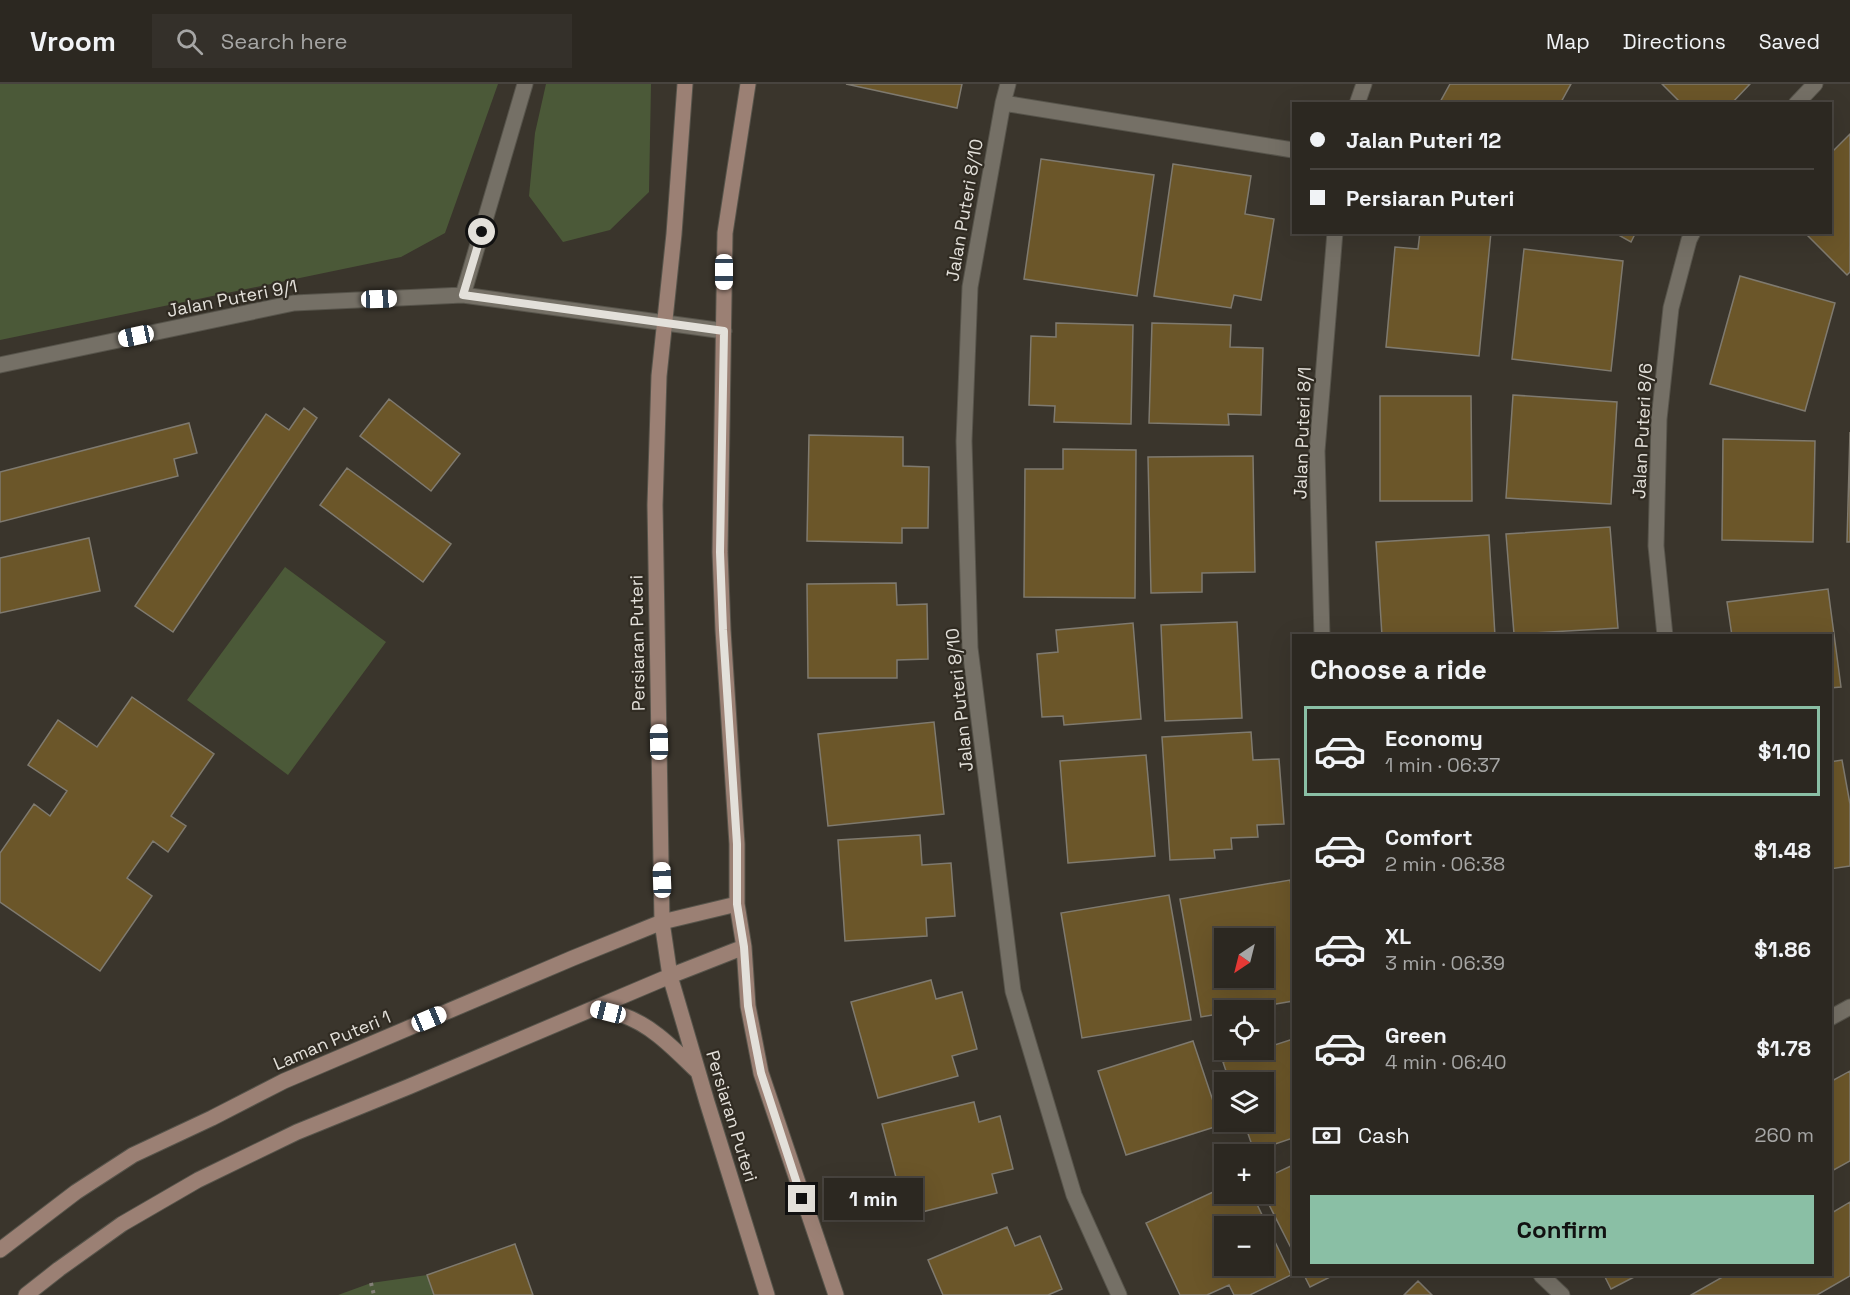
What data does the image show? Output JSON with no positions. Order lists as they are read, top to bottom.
{
  "streets": {
    "main road": ["Persiaran Puteri", "Laman Puteri 1"],
    "street": [
      "Jalan Puteri 8/10",
      "Jalan Puteri 9/1",
      "Jalan Puteri 8/6",
      "Jalan Puteri 8/1"
    ]
  },
  "crossings": [
    ["Jalan Puteri 9/1", "Persiaran Puteri"],
    ["Persiaran Puteri", "Laman Puteri 1"]
  ],
  "north": "bottom left",
  "page": {
    "header": "Vroom",
    "search": "Search here",
    "nav": ["Map", "Directions", "Saved"],
    "banner": ["Jalan Puteri 12", "Persiaran Puteri"],
    "heading": "Choose a ride",
    "list": [
      {
        "name": "Economy",
        "note": "1 min · 06:37",
        "value": "$1.10"
      },
      {
        "name": "Comfort",
        "note": "2 min · 06:38",
        "value": "$1.48"
      },
      {
        "name": "XL",
        "note": "3 min · 06:39",
        "value": "$1.86"
      },
      {
        "name": "Green",
        "note": "4 min · 06:40",
        "value": "$1.78"
      }
    ],
    "map_buttons": ["+", "−"],
    "pay": ["Cash", "260 m"],
    "bubble": "1 min",
    "buttons": "Confirm"
  }
}
